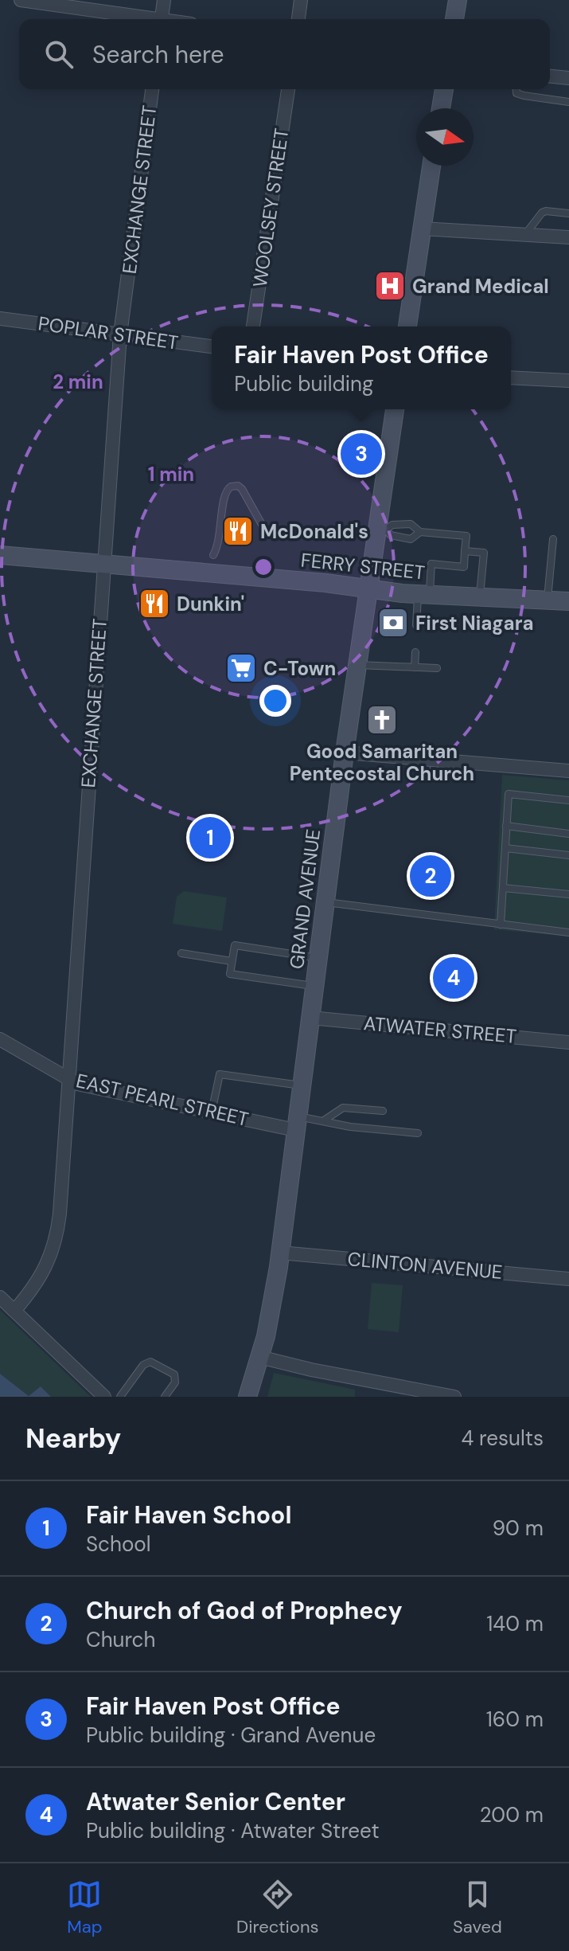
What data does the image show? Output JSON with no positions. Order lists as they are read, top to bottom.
{
  "streets": {
    "main road": ["FERRY STREET", "GRAND AVENUE"],
    "street": [
      "EXCHANGE STREET",
      "WOOLSEY STREET",
      "POPLAR STREET",
      "ATWATER STREET",
      "EAST PEARL STREET",
      "CLINTON AVENUE"
    ]
  },
  "crossings": [
    ["EXCHANGE STREET", "POPLAR STREET"],
    ["EXCHANGE STREET", "FERRY STREET"],
    ["EXCHANGE STREET", "EAST PEARL STREET"],
    ["FERRY STREET", "GRAND AVENUE"],
    ["GRAND AVENUE", "ATWATER STREET"],
    ["GRAND AVENUE", "EAST PEARL STREET"],
    ["GRAND AVENUE", "CLINTON AVENUE"]
  ],
  "places": {
    "hospital": ["Grand Medical"],
    "restaurant": ["McDonald's", "Dunkin'"],
    "bank": ["First Niagara"],
    "supermarket": ["C-Town"],
    "church": ["Good Samaritan Pentecostal Church"]
  },
  "north": "right",
  "page": {
    "search": "Search here",
    "popup": ["Fair Haven Post Office", "Public building"],
    "pins": [
      "3",
      "1",
      "2",
      "4"
    ],
    "heading": ["Nearby", "4 results"],
    "list": [
      {
        "mark": "1",
        "name": "Fair Haven School",
        "note": "School",
        "value": "90 m"
      },
      {
        "mark": "2",
        "name": "Church of God of Prophecy",
        "note": "Church",
        "value": "140 m"
      },
      {
        "mark": "3",
        "name": "Fair Haven Post Office",
        "note": "Public building · Grand Avenue",
        "value": "160 m"
      },
      {
        "mark": "4",
        "name": "Atwater Senior Center",
        "note": "Public building · Atwater Street",
        "value": "200 m"
      }
    ],
    "nav": ["Map", "Directions", "Saved"]
  },
  "rings": ["2 min", "1 min"]
}
